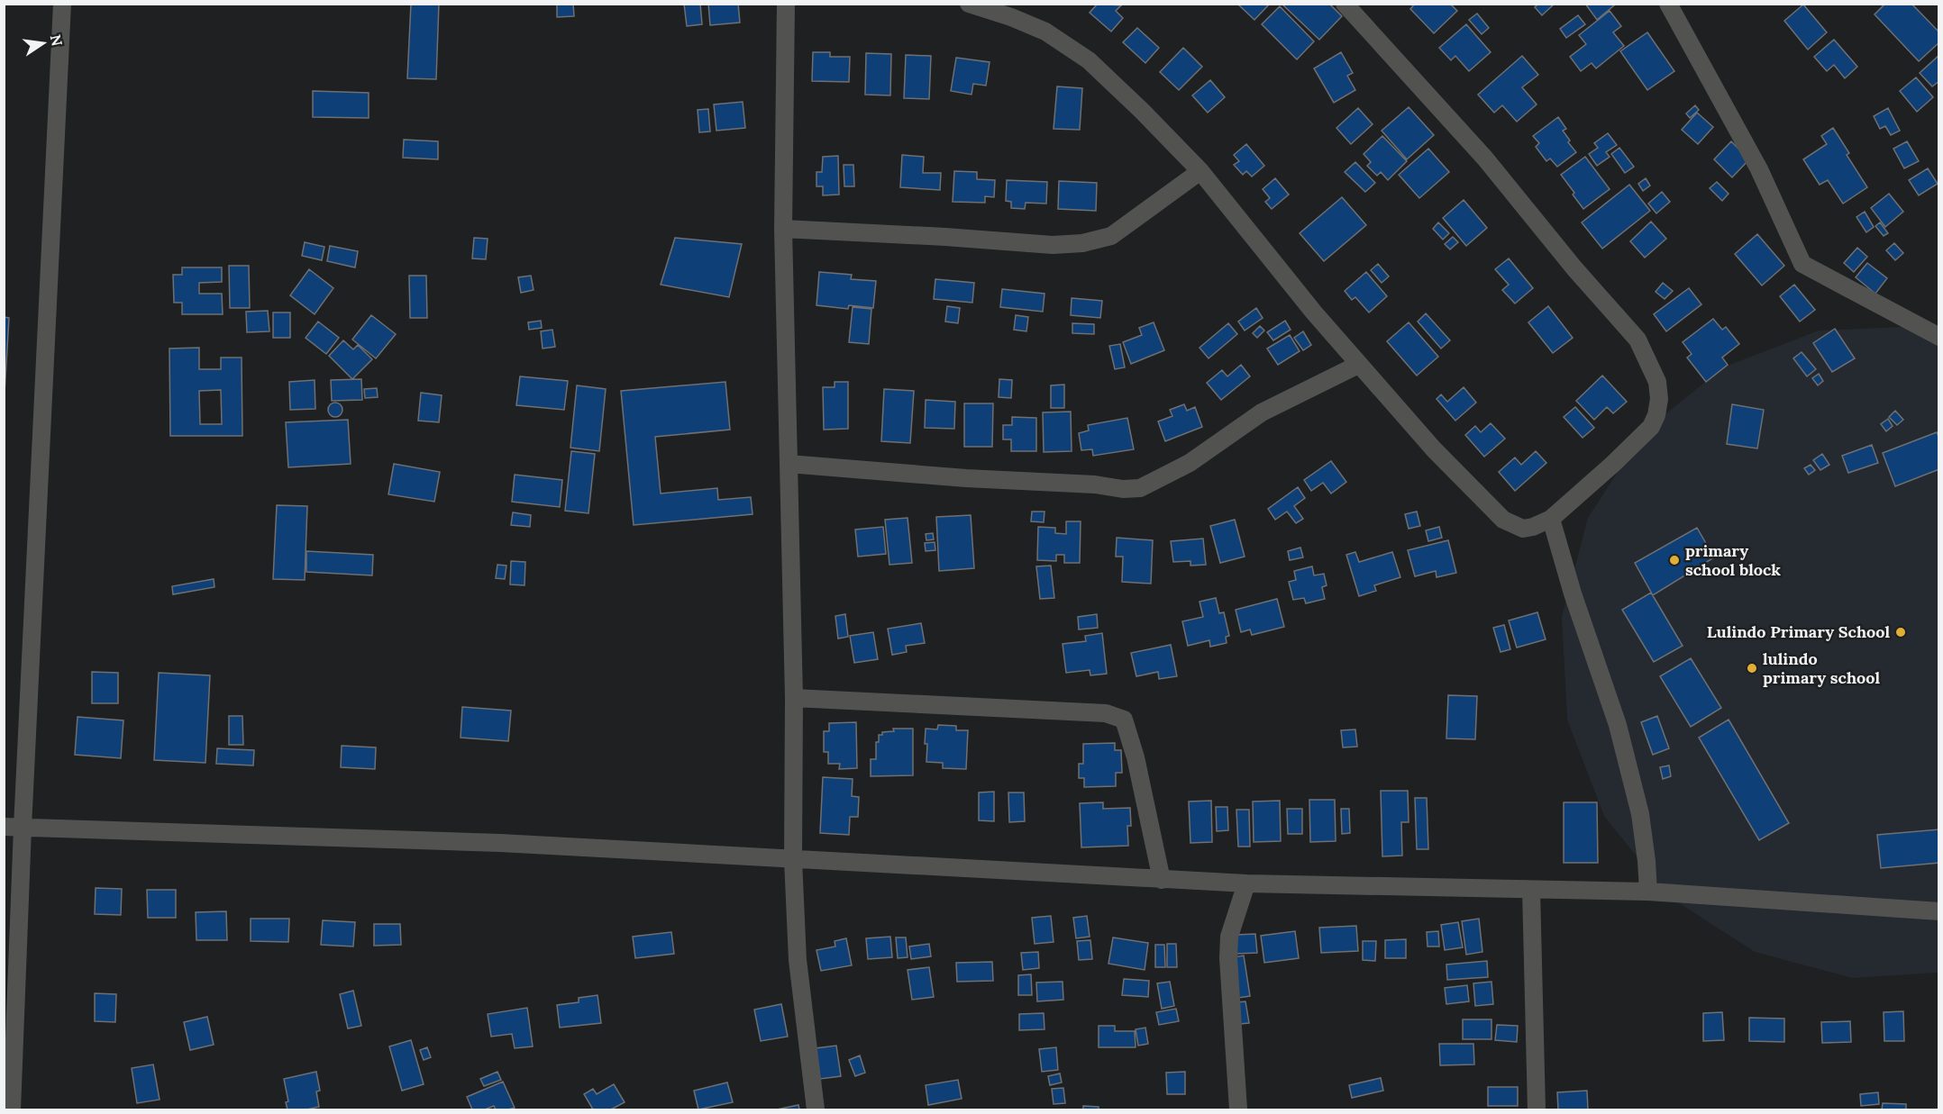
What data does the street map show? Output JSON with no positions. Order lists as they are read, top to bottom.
{
  "places": ["primary school block", "Lulindo Primary School", "lulindo primary school"],
  "north": "right"
}
